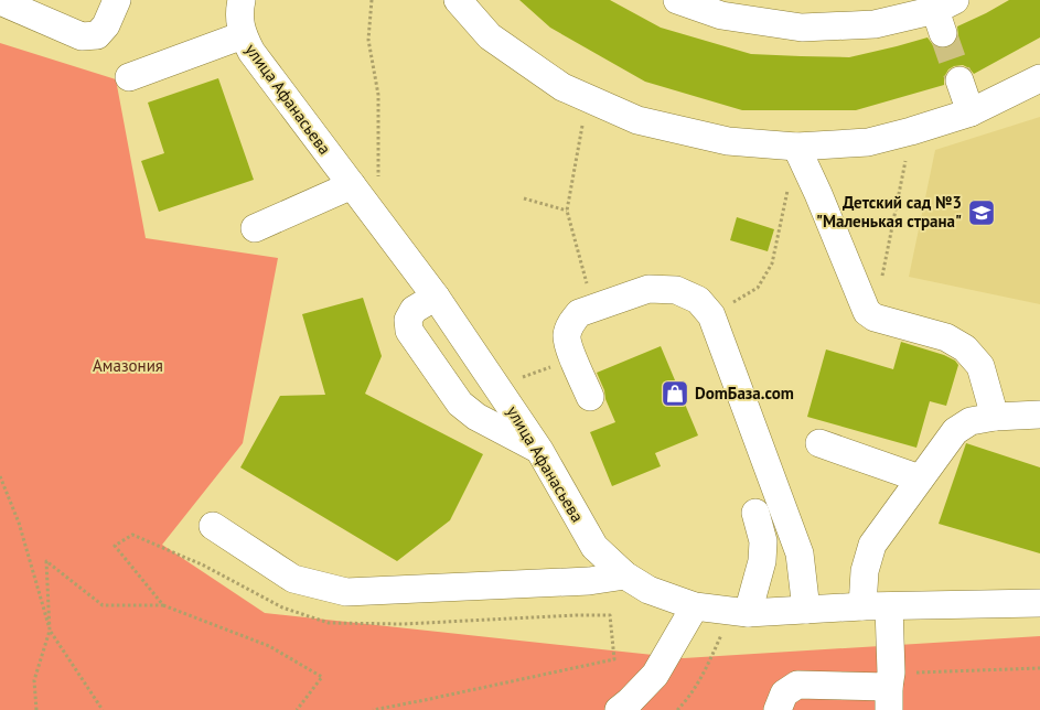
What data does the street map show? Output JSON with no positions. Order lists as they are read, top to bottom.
{
  "streets": {
    "street": ["улица Афанасьева"]
  },
  "parks": ["Амазония"],
  "places": {
    "school or university": ["Детский сад №3 \"Маленькая страна\""],
    "shop": ["DomБаза.com"]
  }
}
